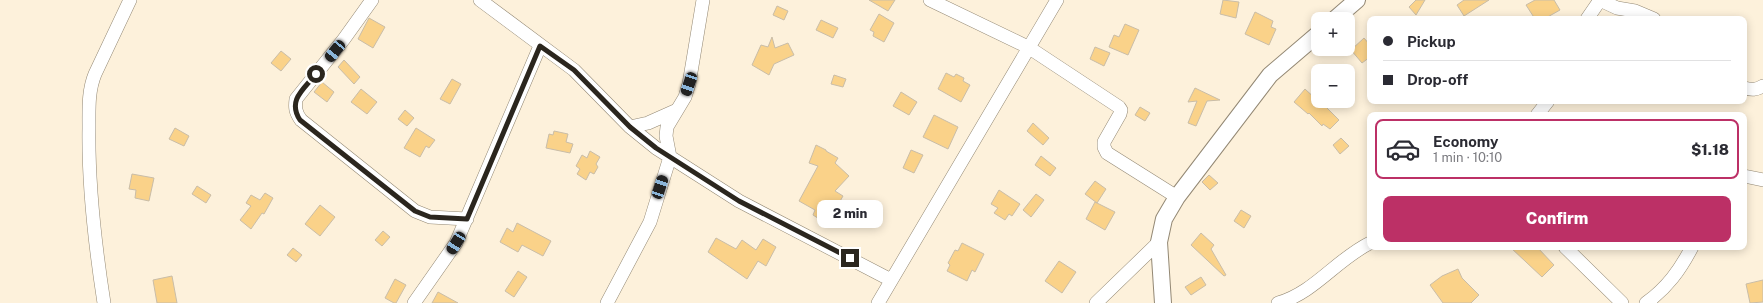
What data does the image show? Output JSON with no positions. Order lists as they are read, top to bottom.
{
  "page": {
    "map_buttons": ["+", "−"],
    "banner": ["Pickup", "Drop-off"],
    "list": [
      {
        "name": "Economy",
        "note": "1 min · 10:10",
        "value": "$1.18"
      }
    ],
    "buttons": "Confirm",
    "bubble": "2 min"
  }
}
